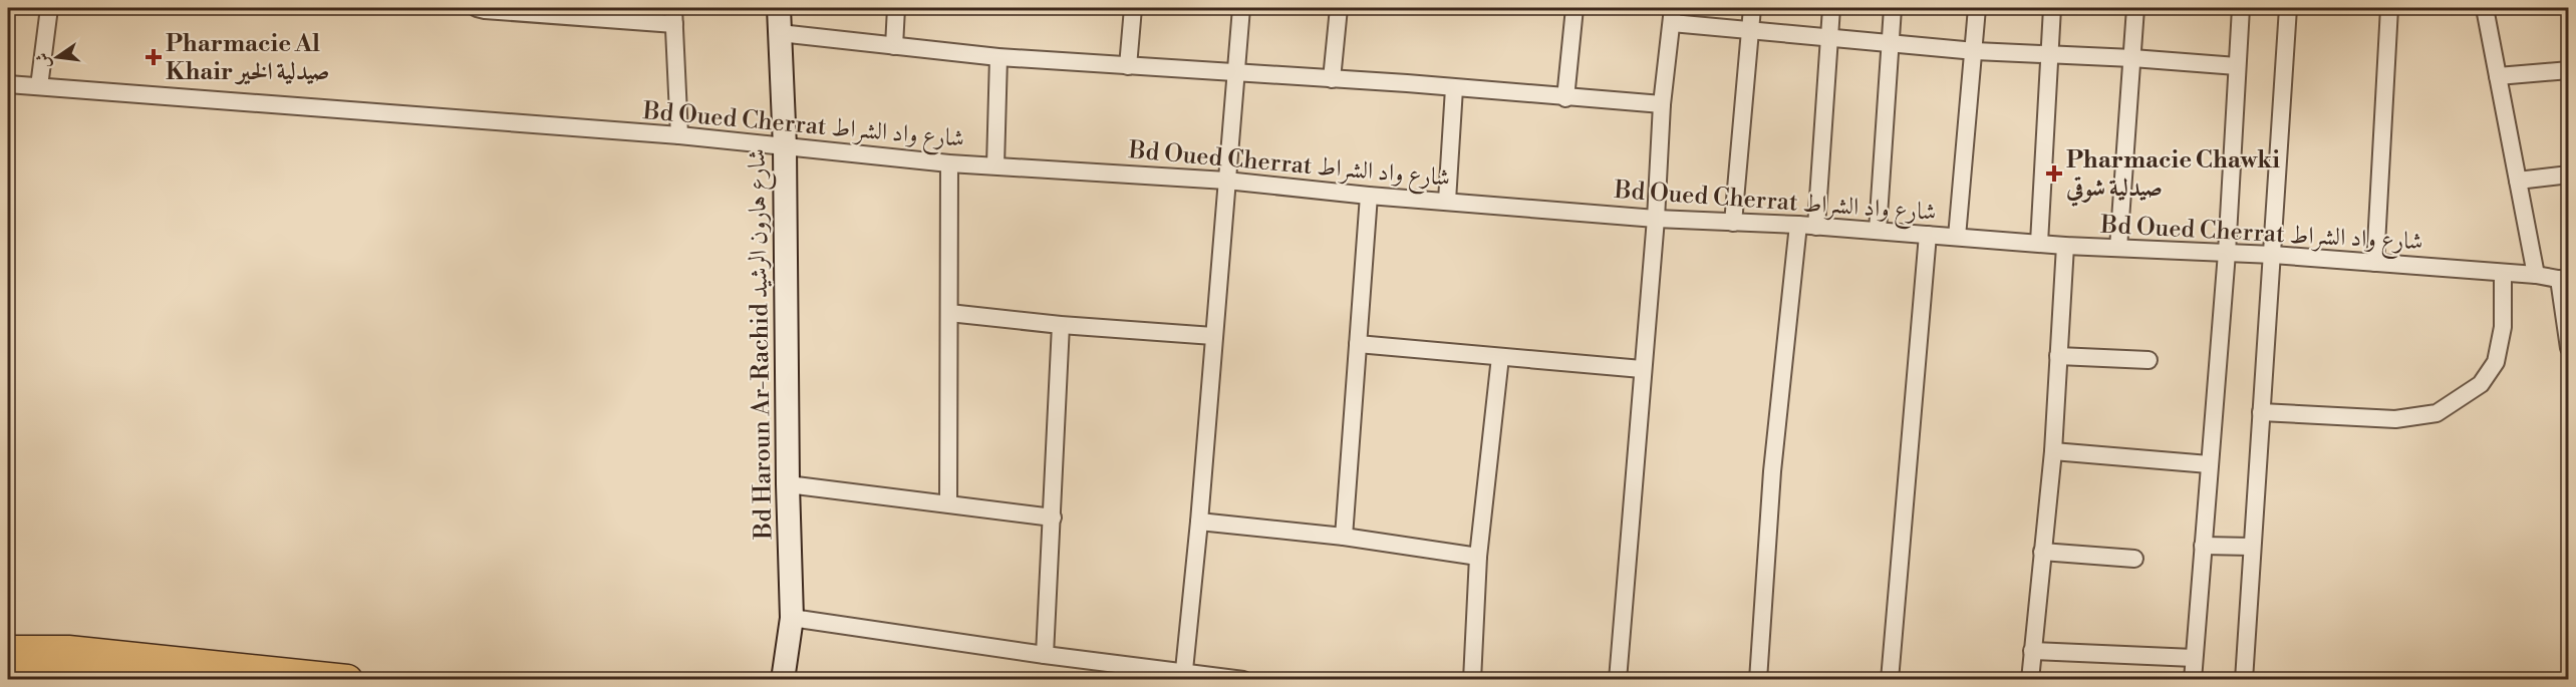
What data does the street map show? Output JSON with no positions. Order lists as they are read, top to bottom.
{
  "streets": {
    "street": ["Bd Oued Cherrat شارع واد الشراط", "Bd Haroun Ar-Rachid شارع هارون الرشيد"]
  },
  "crossings": [
    ["Bd Oued Cherrat شارع واد الشراط", "Bd Haroun Ar-Rachid شارع هارون الرشيد"]
  ],
  "places": {
    "health": ["Pharmacie Al Khair صيدلية الخير", "Pharmacie Chawki صيدلية شوقي"]
  },
  "north": "left"
}
